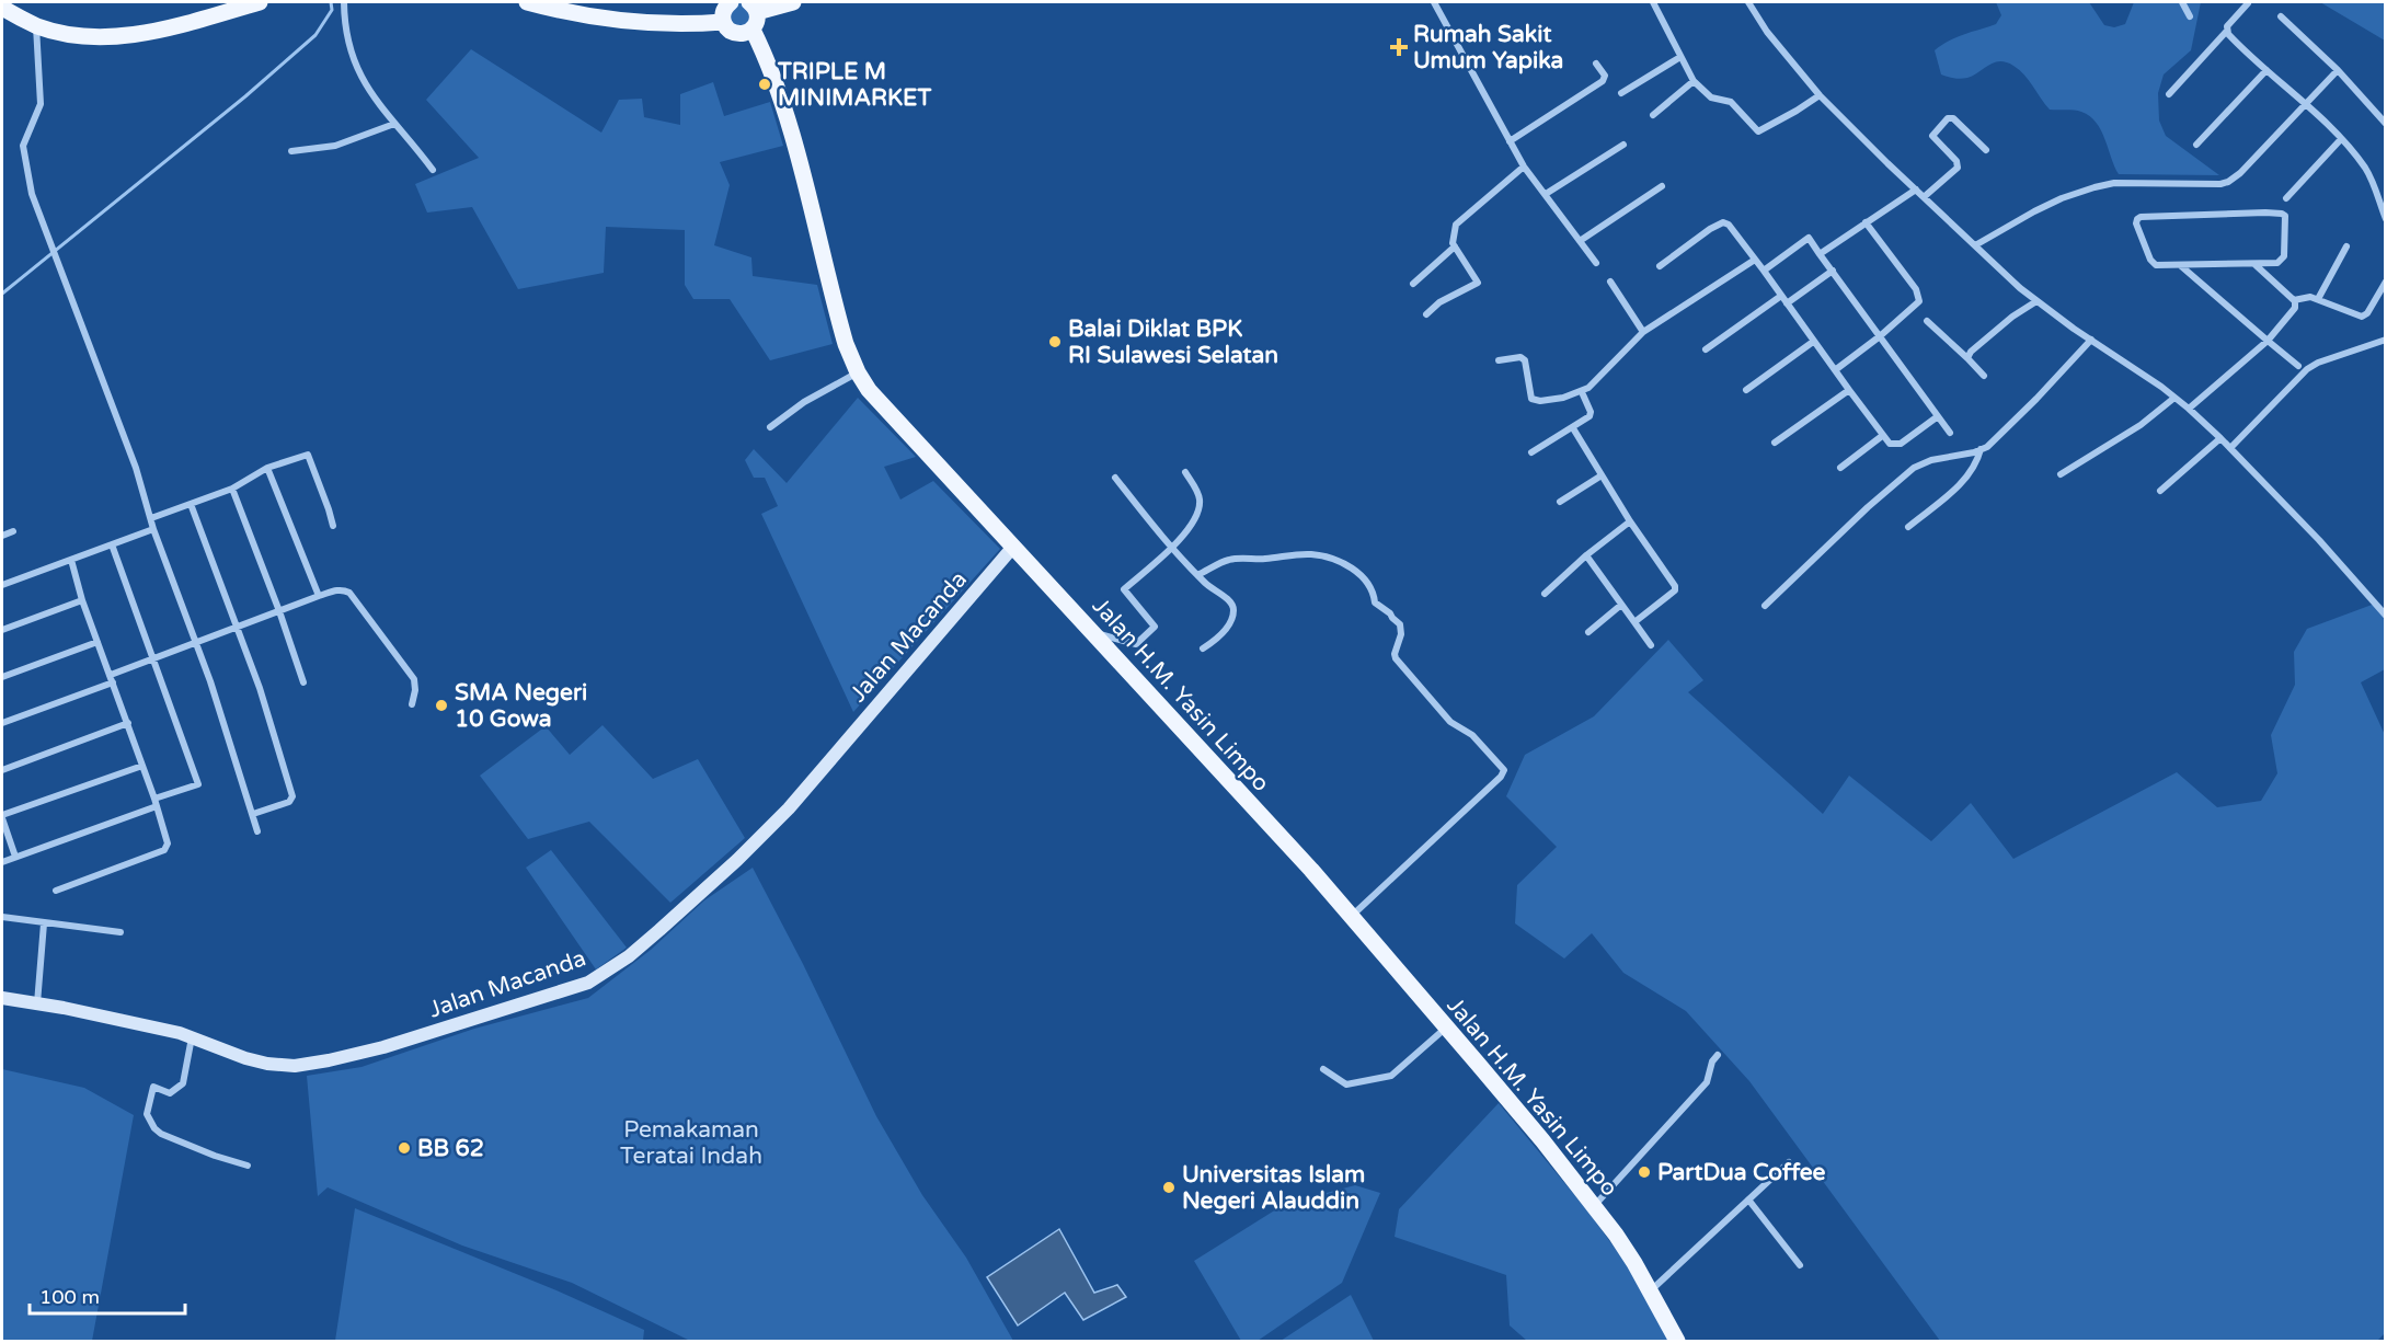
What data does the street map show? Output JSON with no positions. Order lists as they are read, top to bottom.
{
  "streets": {
    "main road": ["Jalan H.M. Yasin Limpo"],
    "street": ["Jalan Macanda"]
  },
  "crossings": [
    ["Jalan Macanda", "Jalan H.M. Yasin Limpo"]
  ],
  "parks": ["Pemakaman Teratai Indah"],
  "places": {
    "health": ["Rumah Sakit Umum Yapika"],
    "other": [
      "TRIPLE M MINIMARKET",
      "Balai Diklat BPK RI Sulawesi Selatan",
      "SMA Negeri 10 Gowa",
      "BB 62",
      "PartDua Coffee",
      "Universitas Islam Negeri Alauddin"
    ]
  },
  "scale_bar": "100 m"
}
